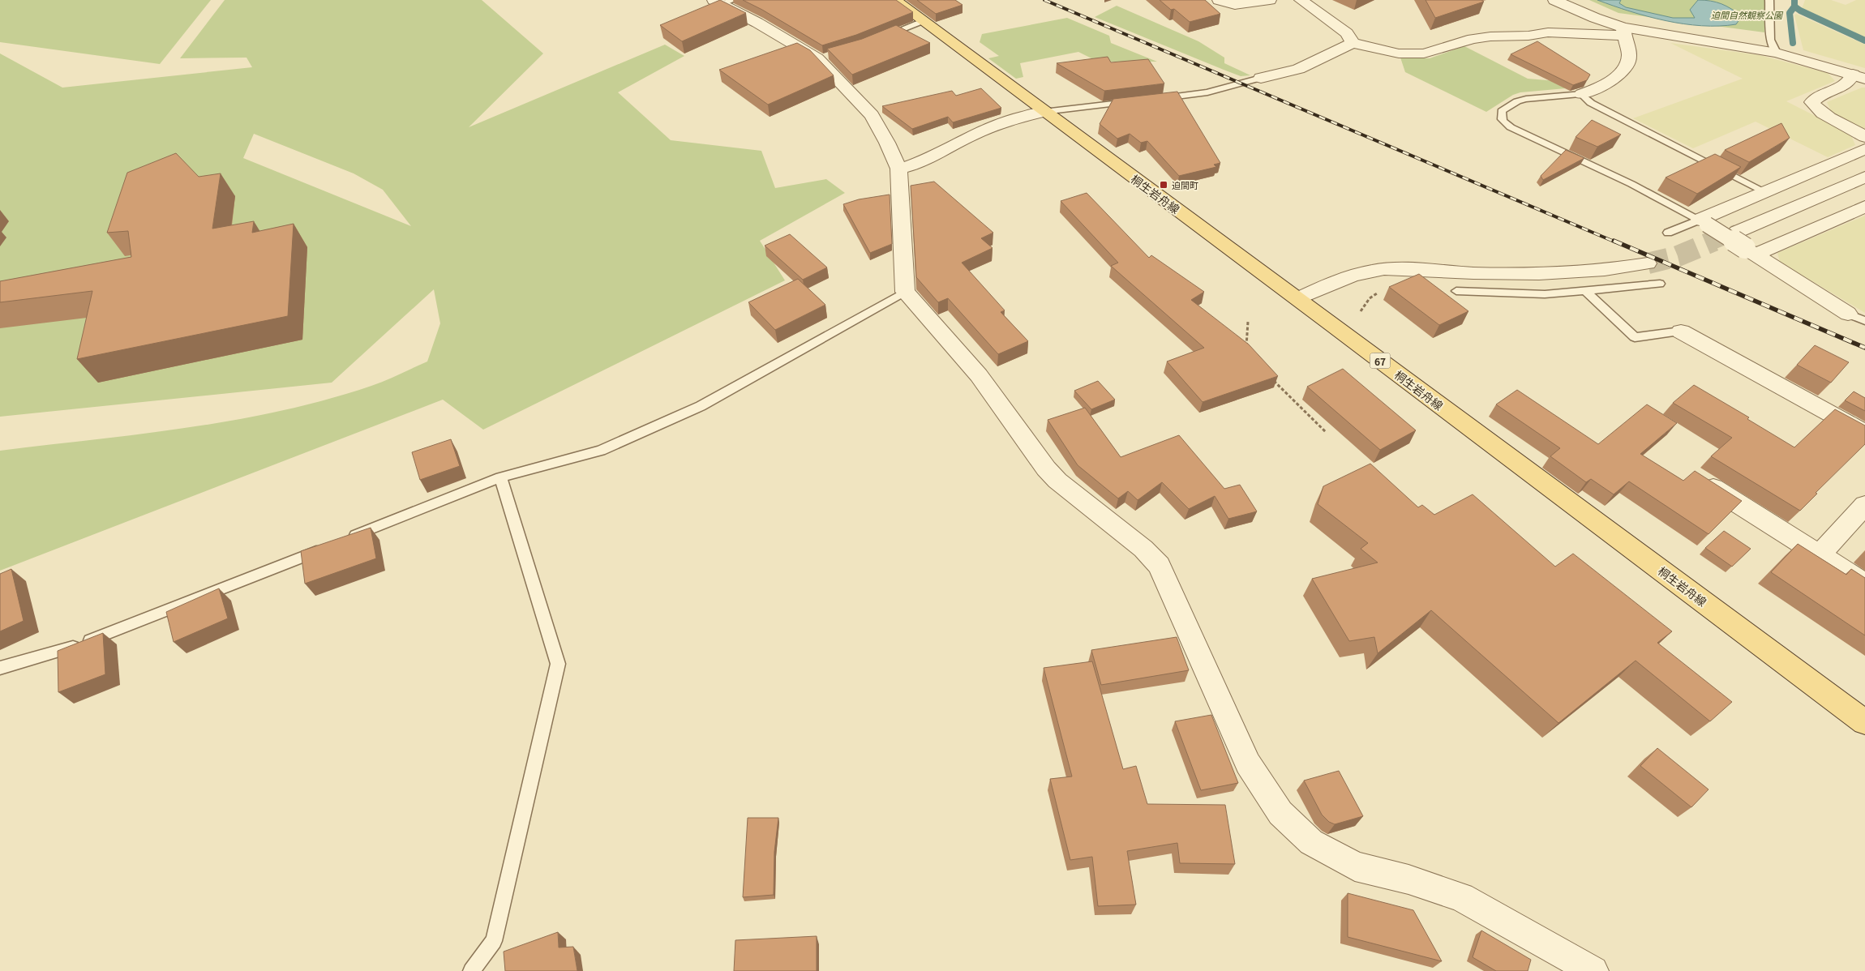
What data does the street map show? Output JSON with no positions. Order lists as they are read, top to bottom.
{
  "streets": {
    "main road": ["桐生岩舟線", "67"]
  },
  "parks": ["迫間自然観察公園"],
  "places": {
    "transit": ["迫間町"]
  }
}
